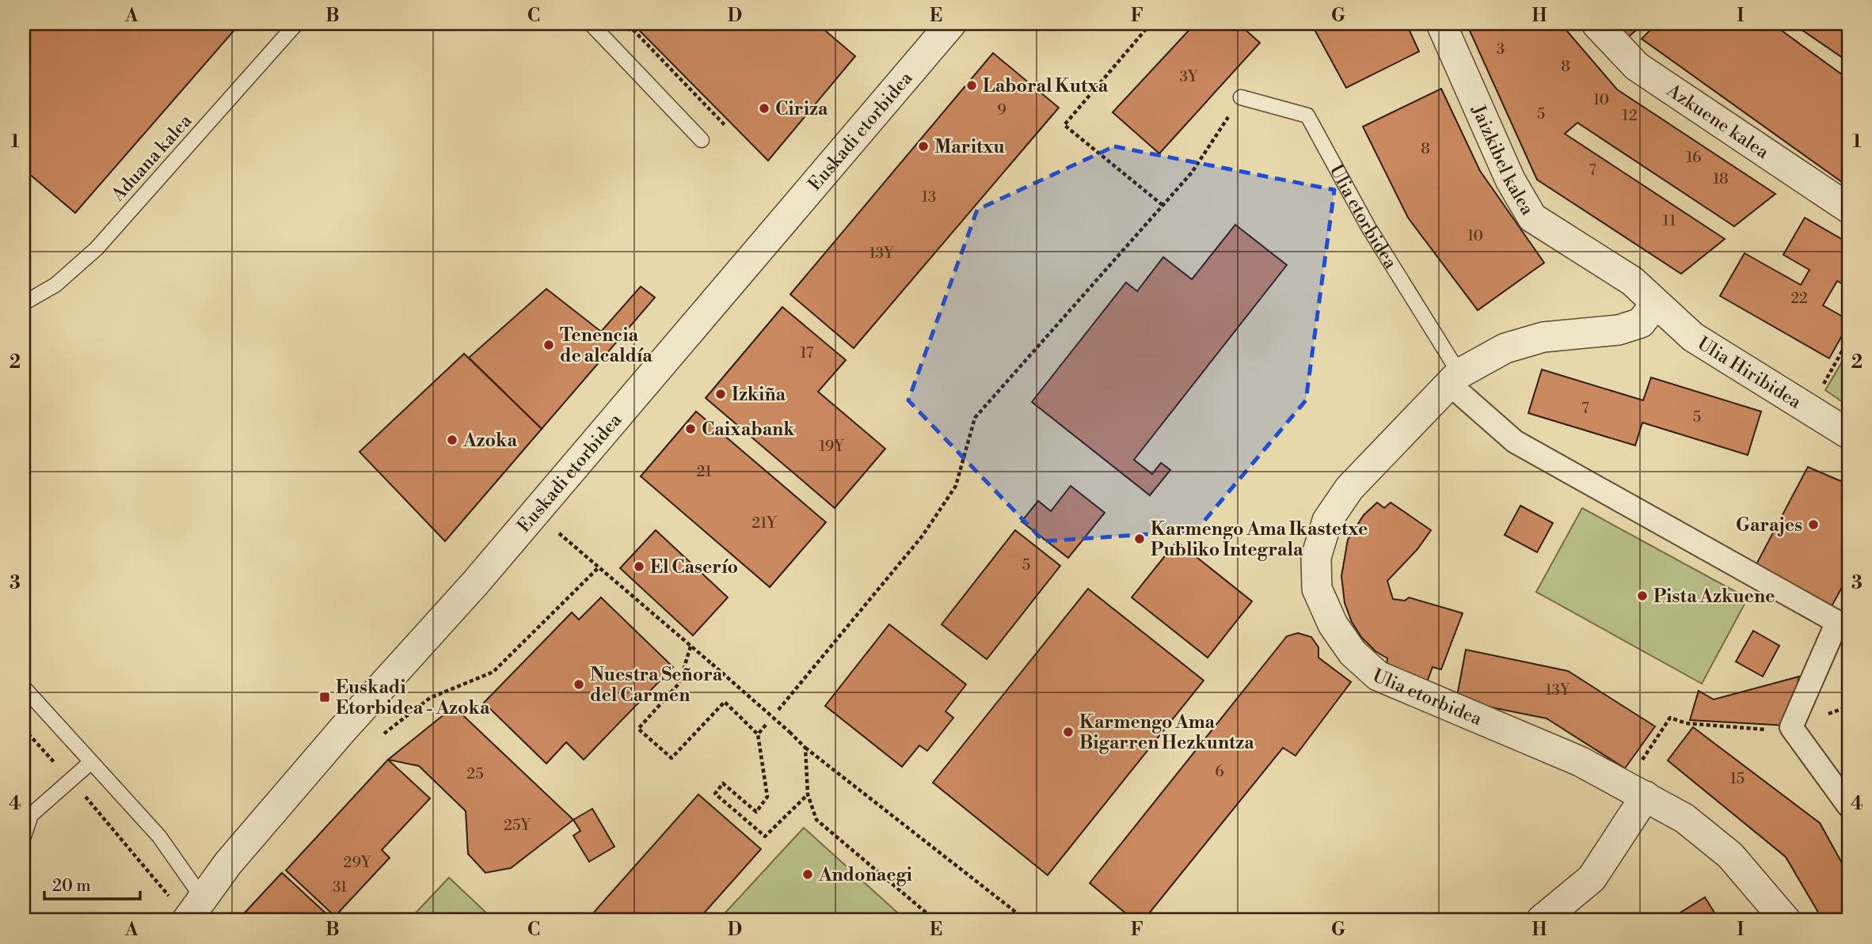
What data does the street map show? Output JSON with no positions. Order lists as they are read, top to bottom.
{
  "streets": {
    "street": [
      "Azkuene kalea",
      "Euskadi etorbidea",
      "Jaizkibel kalea",
      "Ulia etorbidea",
      "Ulia Hiribidea"
    ],
    "lane": ["Aduana kalea"]
  },
  "crossings": [
    ["Jaizkibel kalea", "Ulia etorbidea"],
    ["Jaizkibel kalea", "Ulia Hiribidea"],
    ["Ulia etorbidea", "Ulia Hiribidea"]
  ],
  "places": {
    "other": [
      "Laboral Kutxa",
      "Ciriza",
      "Maritxu",
      "Tenencia de alcaldía",
      "Izkiña",
      "Caixabank",
      "Azoka",
      "Garajes",
      "Karmengo Ama Ikastetxe Publiko Integrala",
      "El Caserío",
      "Pista Azkuene",
      "Nuestra Señora del Carmen",
      "Karmengo Ama Bigarren Hezkuntza",
      "Andonaegi"
    ],
    "transit": ["Euskadi Etorbidea - Azoka"]
  },
  "house_numbers": [
    "3",
    "8",
    "3Y",
    "10",
    "9",
    "5",
    "12",
    "8",
    "16",
    "7",
    "18",
    "13",
    "11",
    "10",
    "13Y",
    "22",
    "17",
    "7",
    "5",
    "19Y",
    "21",
    "21Y",
    "5",
    "13Y",
    "6",
    "25",
    "15",
    "25Y",
    "29Y",
    "31"
  ],
  "scale_bar": "20 m",
  "grid": {
    "columns": [
      "A",
      "B",
      "C",
      "D",
      "E",
      "F",
      "G",
      "H",
      "I"
    ],
    "rows": [
      "1",
      "2",
      "3",
      "4"
    ]
  }
}
